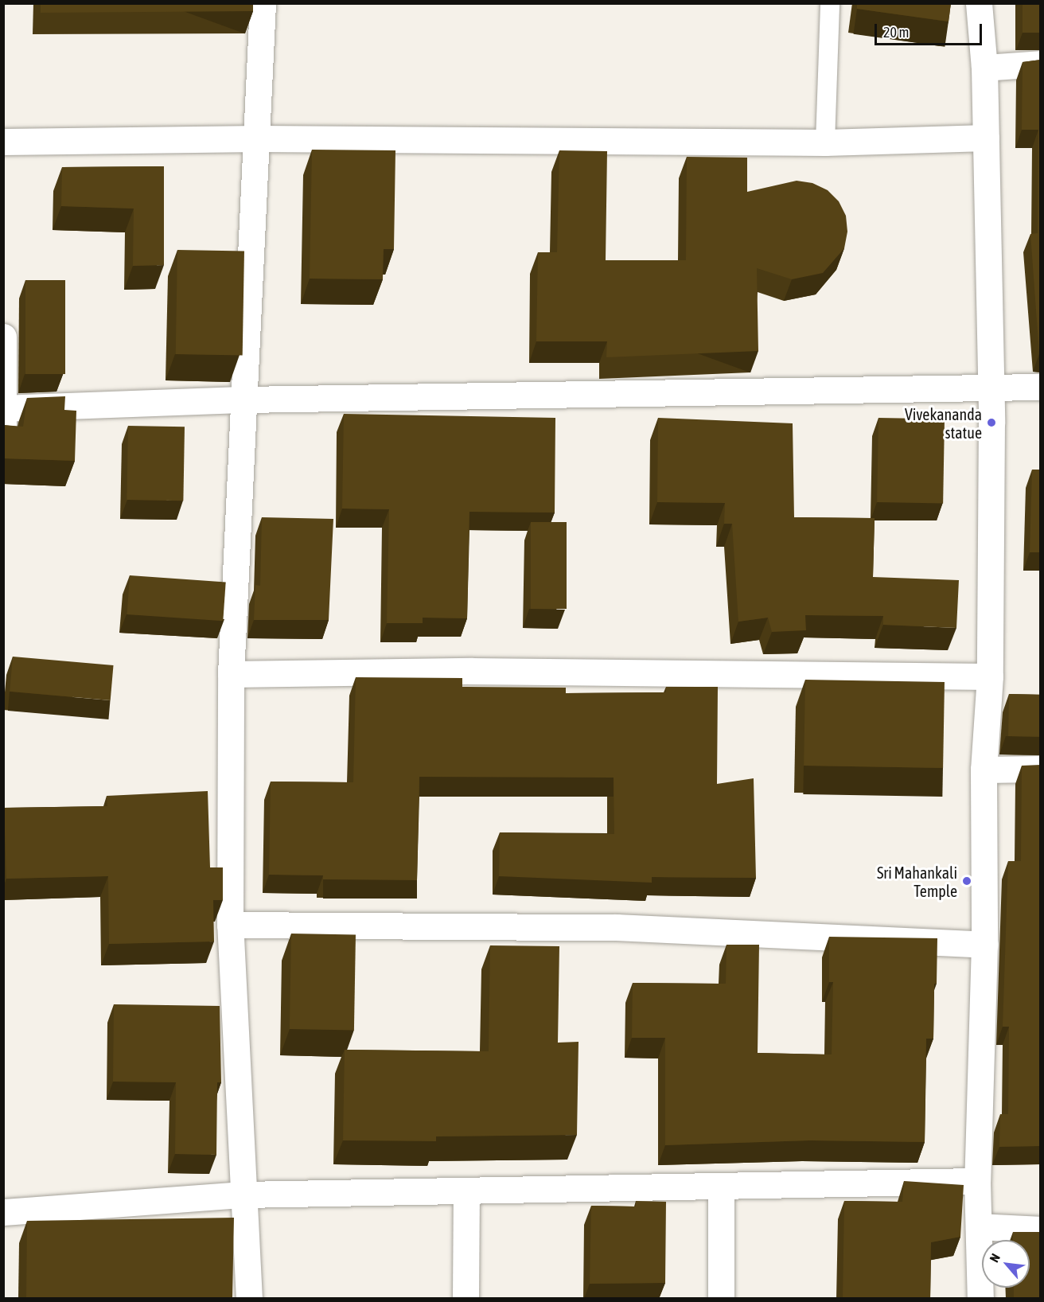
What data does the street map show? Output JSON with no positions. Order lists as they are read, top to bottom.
{
  "places": ["Vivekananda statue", "Sri Mahankali Temple"],
  "scale_bar": "20 m",
  "north": "top left"
}
